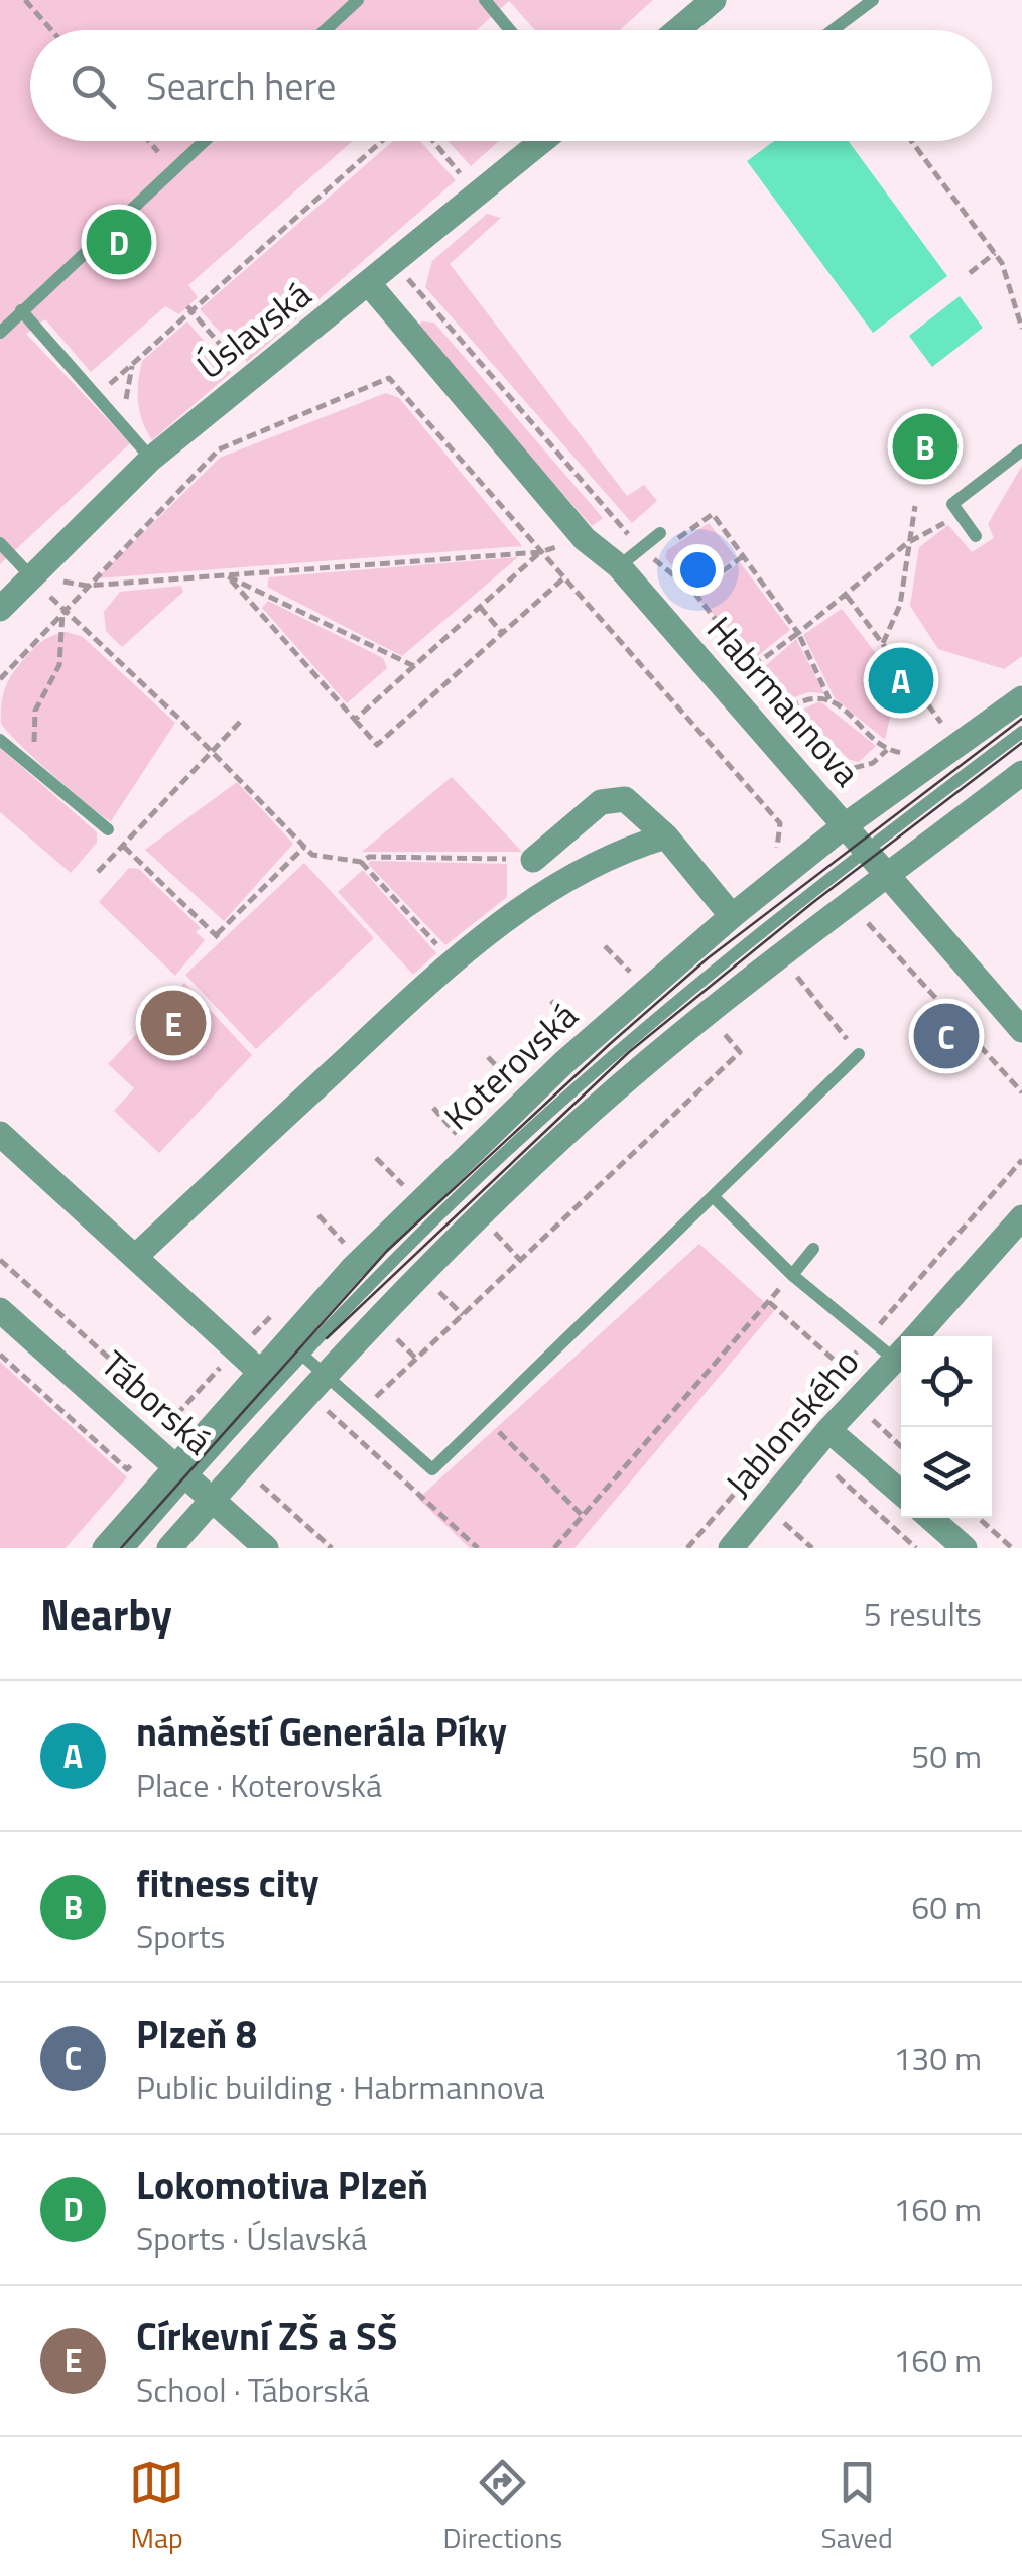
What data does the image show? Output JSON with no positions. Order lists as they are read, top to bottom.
{
  "streets": {
    "street": [
      "Úslavská",
      "Habrmannova",
      "Koterovská",
      "Táborská",
      "Jablonského"
    ]
  },
  "crossings": [
    ["Úslavská", "Habrmannova"],
    ["Habrmannova", "Koterovská"],
    ["Koterovská", "Táborská"]
  ],
  "page": {
    "search": "Search here",
    "pins": [
      "D",
      "B",
      "A",
      "E",
      "C"
    ],
    "heading": ["Nearby", "5 results"],
    "list": [
      {
        "mark": "A",
        "name": "náměstí Generála Píky",
        "note": "Place · Koterovská",
        "value": "50 m"
      },
      {
        "mark": "B",
        "name": "fitness city",
        "note": "Sports",
        "value": "60 m"
      },
      {
        "mark": "C",
        "name": "Plzeň 8",
        "note": "Public building · Habrmannova",
        "value": "130 m"
      },
      {
        "mark": "D",
        "name": "Lokomotiva Plzeň",
        "note": "Sports · Úslavská",
        "value": "160 m"
      },
      {
        "mark": "E",
        "name": "Církevní ZŠ a SŠ",
        "note": "School · Táborská",
        "value": "160 m"
      }
    ],
    "nav": ["Map", "Directions", "Saved"]
  }
}
